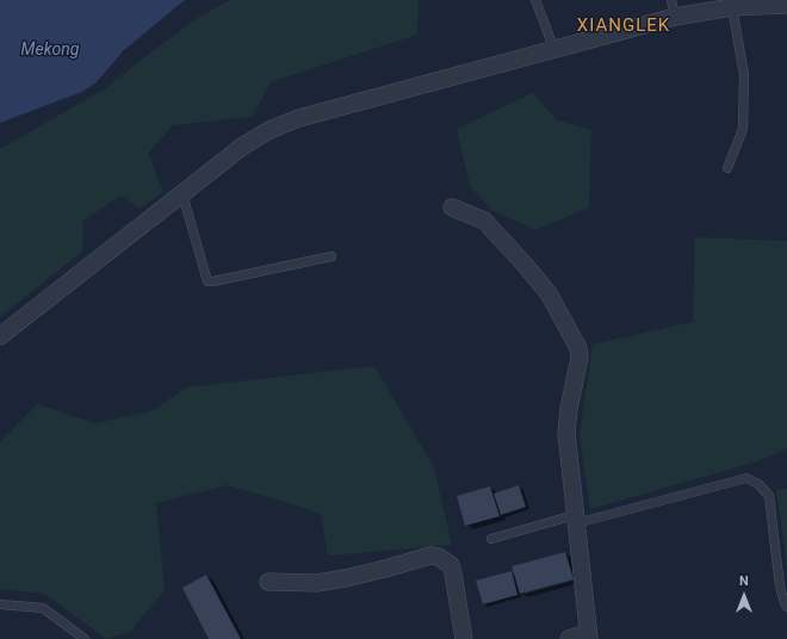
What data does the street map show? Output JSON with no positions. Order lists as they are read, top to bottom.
{
  "districts": ["XIANGLEK"],
  "water": ["Mekong"],
  "north": "top"
}
